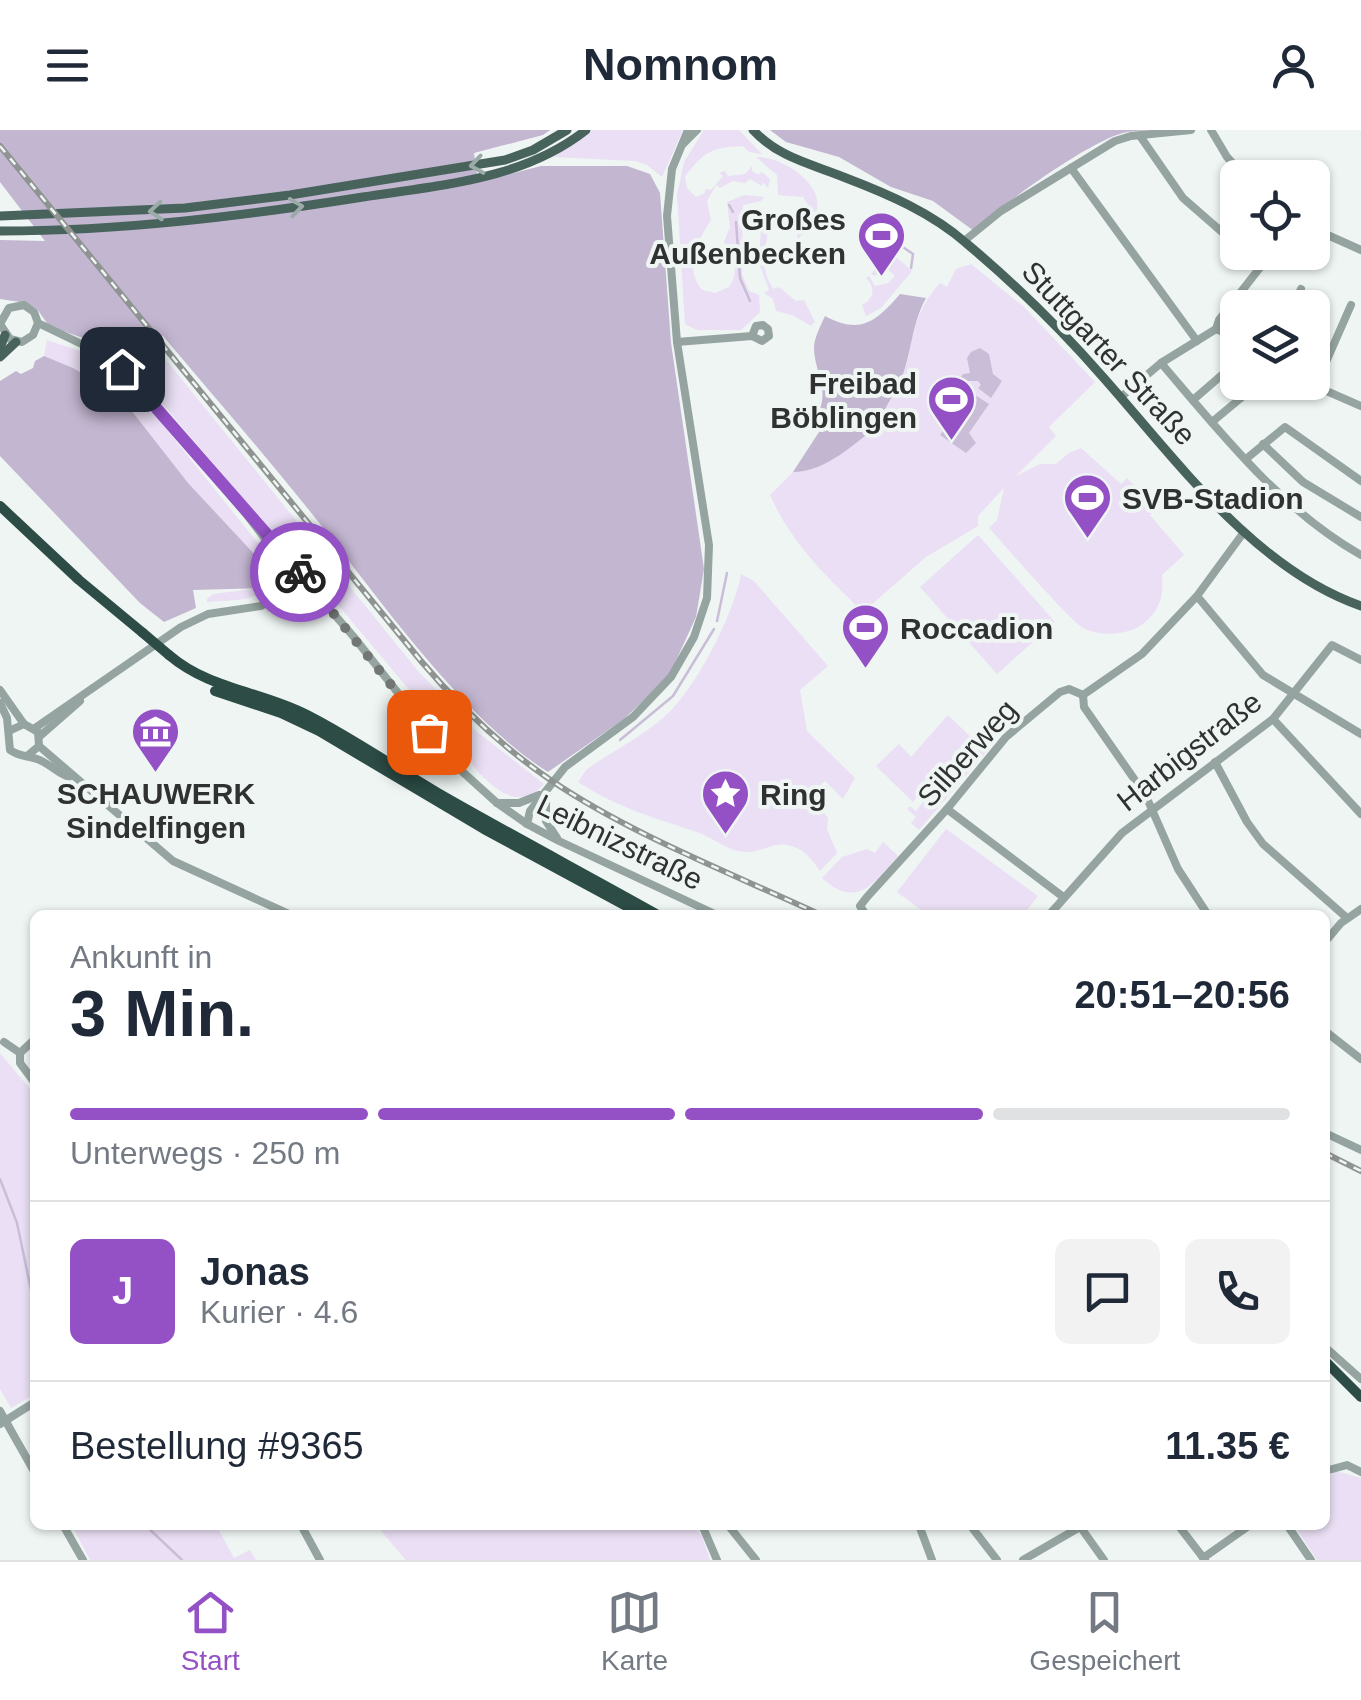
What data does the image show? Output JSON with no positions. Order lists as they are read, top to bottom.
{
  "streets": {
    "main road": ["Stuttgarter Straße"],
    "street": ["Harbigstraße", "Silberweg", "Leibnizstraße"]
  },
  "crossings": [
    ["Stuttgarter Straße", "Silberweg"]
  ],
  "places": {
    "sports": [
      "Großes Außenbecken",
      "Freibad Böblingen",
      "SVB-Stadion",
      "Roccadion"
    ],
    "museum": ["SCHAUWERK Sindelfingen"],
    "place": ["Ring"]
  },
  "page": {
    "header": "Nomnom",
    "heading": ["3 Min.", "Ankunft in", "20:51–20:56"],
    "panel": [
      "Jonas",
      "Kurier · 4.6",
      "Bestellung #9365",
      "11.35 €"
    ],
    "bar": "Unterwegs · 250 m",
    "round": "J",
    "tabs": ["Start", "Karte", "Gespeichert"]
  }
}
